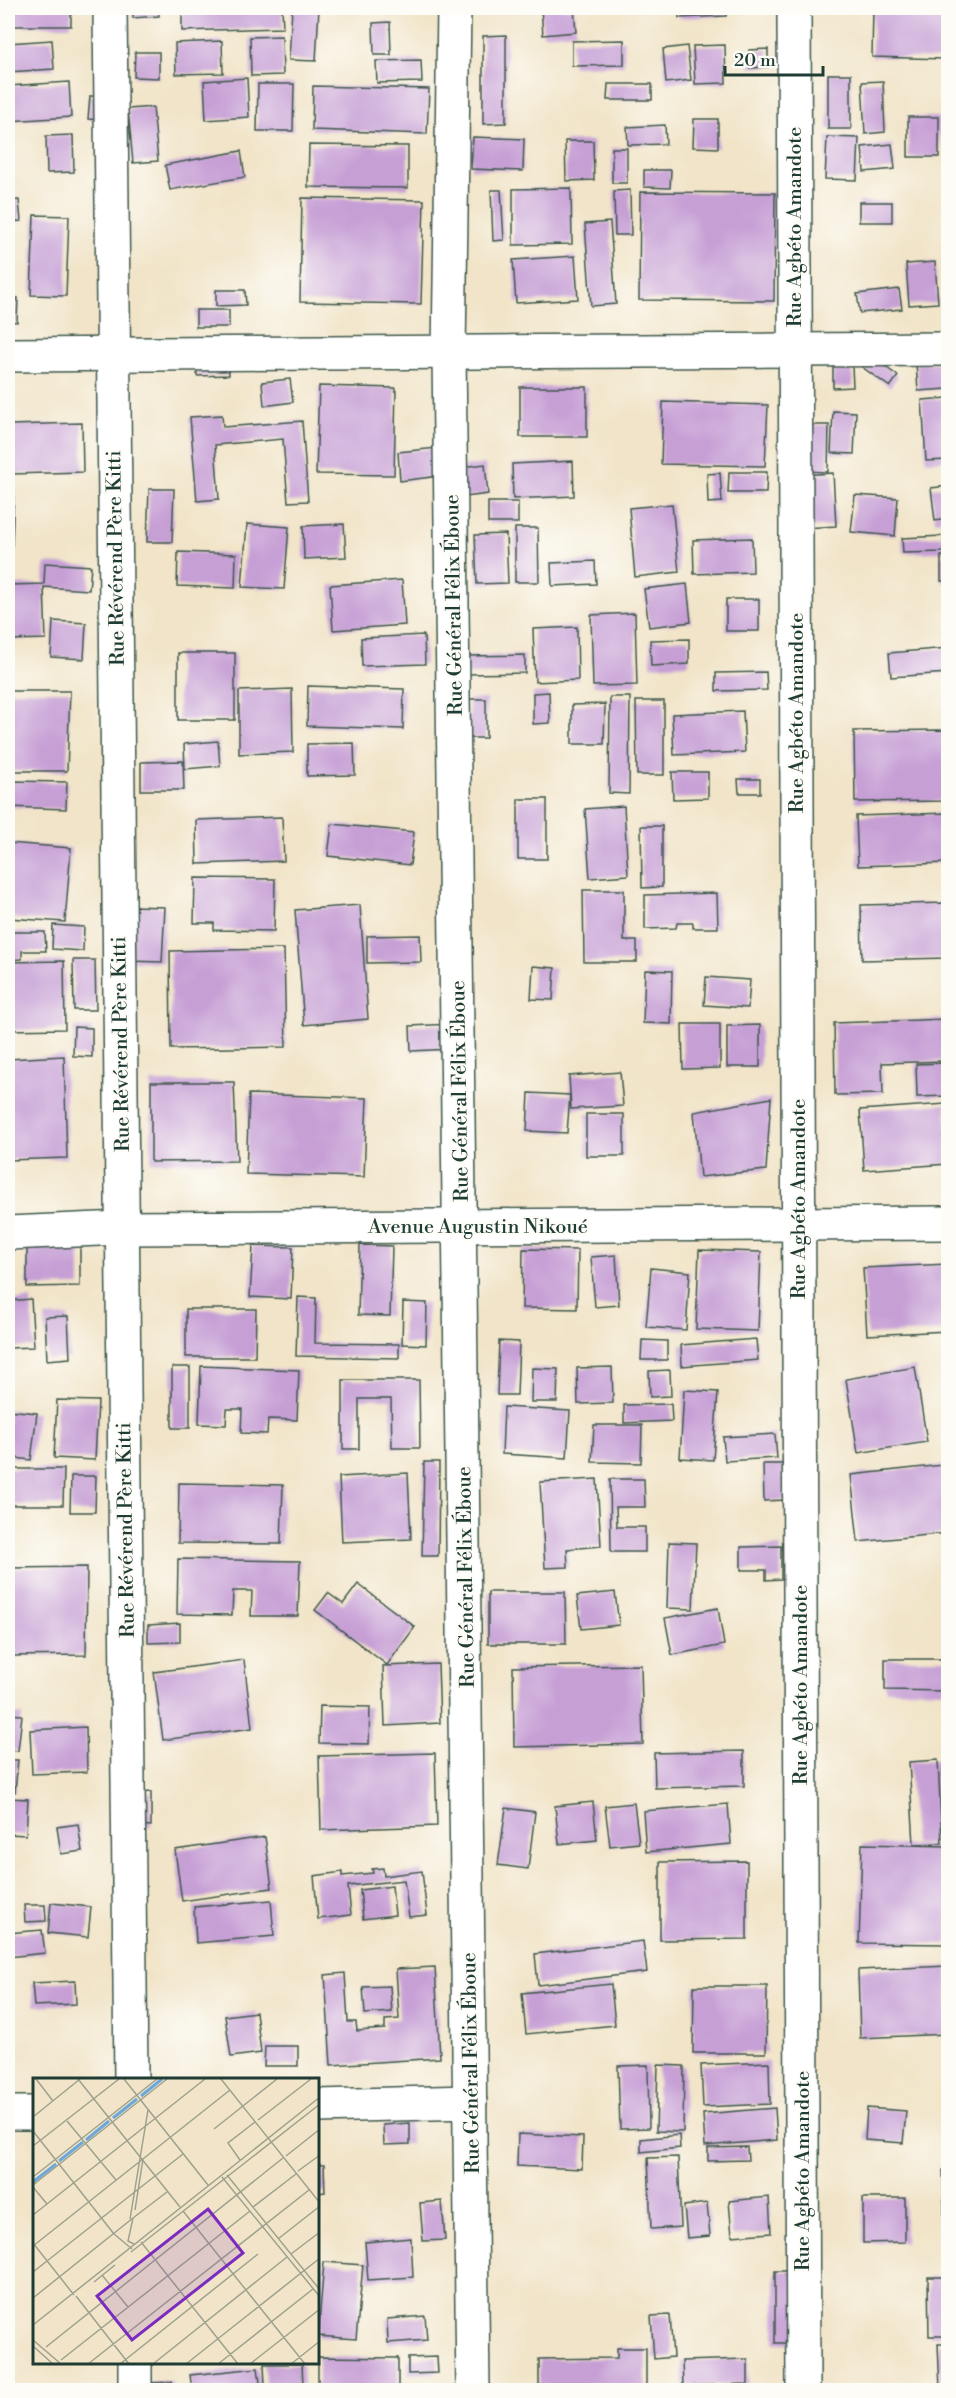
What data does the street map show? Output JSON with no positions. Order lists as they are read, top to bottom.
{
  "streets": {
    "street": [
      "Rue Agbéto Amandote",
      "Rue Révérend Père Kitti",
      "Rue Général Félix Éboue",
      "Avenue Augustin Nikoué"
    ]
  },
  "crossings": [
    ["Rue Agbéto Amandote", "Avenue Augustin Nikoué"],
    ["Rue Révérend Père Kitti", "Avenue Augustin Nikoué"],
    ["Rue Général Félix Éboue", "Avenue Augustin Nikoué"]
  ],
  "scale_bar": "20 m"
}
